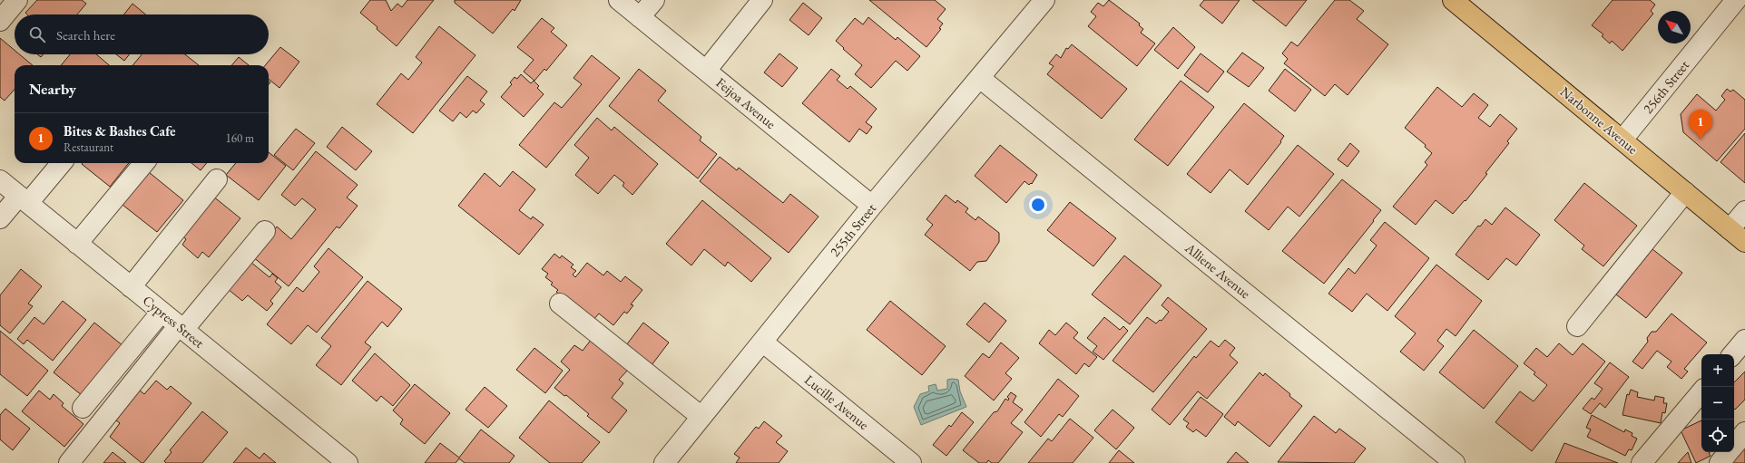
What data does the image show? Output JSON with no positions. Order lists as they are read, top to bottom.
{
  "streets": {
    "main road": ["Narbonne Avenue"],
    "street": [
      "256th Street",
      "Feijoa Avenue",
      "255th Street",
      "Alliene Avenue",
      "Cypress Street",
      "Lucille Avenue"
    ]
  },
  "crossings": [
    ["256th Street", "Narbonne Avenue"],
    ["Feijoa Avenue", "255th Street"],
    ["255th Street", "Alliene Avenue"],
    ["255th Street", "Lucille Avenue"]
  ],
  "north": "top left",
  "page": {
    "search": "Search here",
    "heading": "Nearby",
    "pins": "1",
    "list": [
      {
        "mark": "1",
        "name": "Bites & Bashes Cafe",
        "note": "Restaurant",
        "value": "160 m"
      }
    ],
    "map_buttons": ["+", "−"]
  }
}
